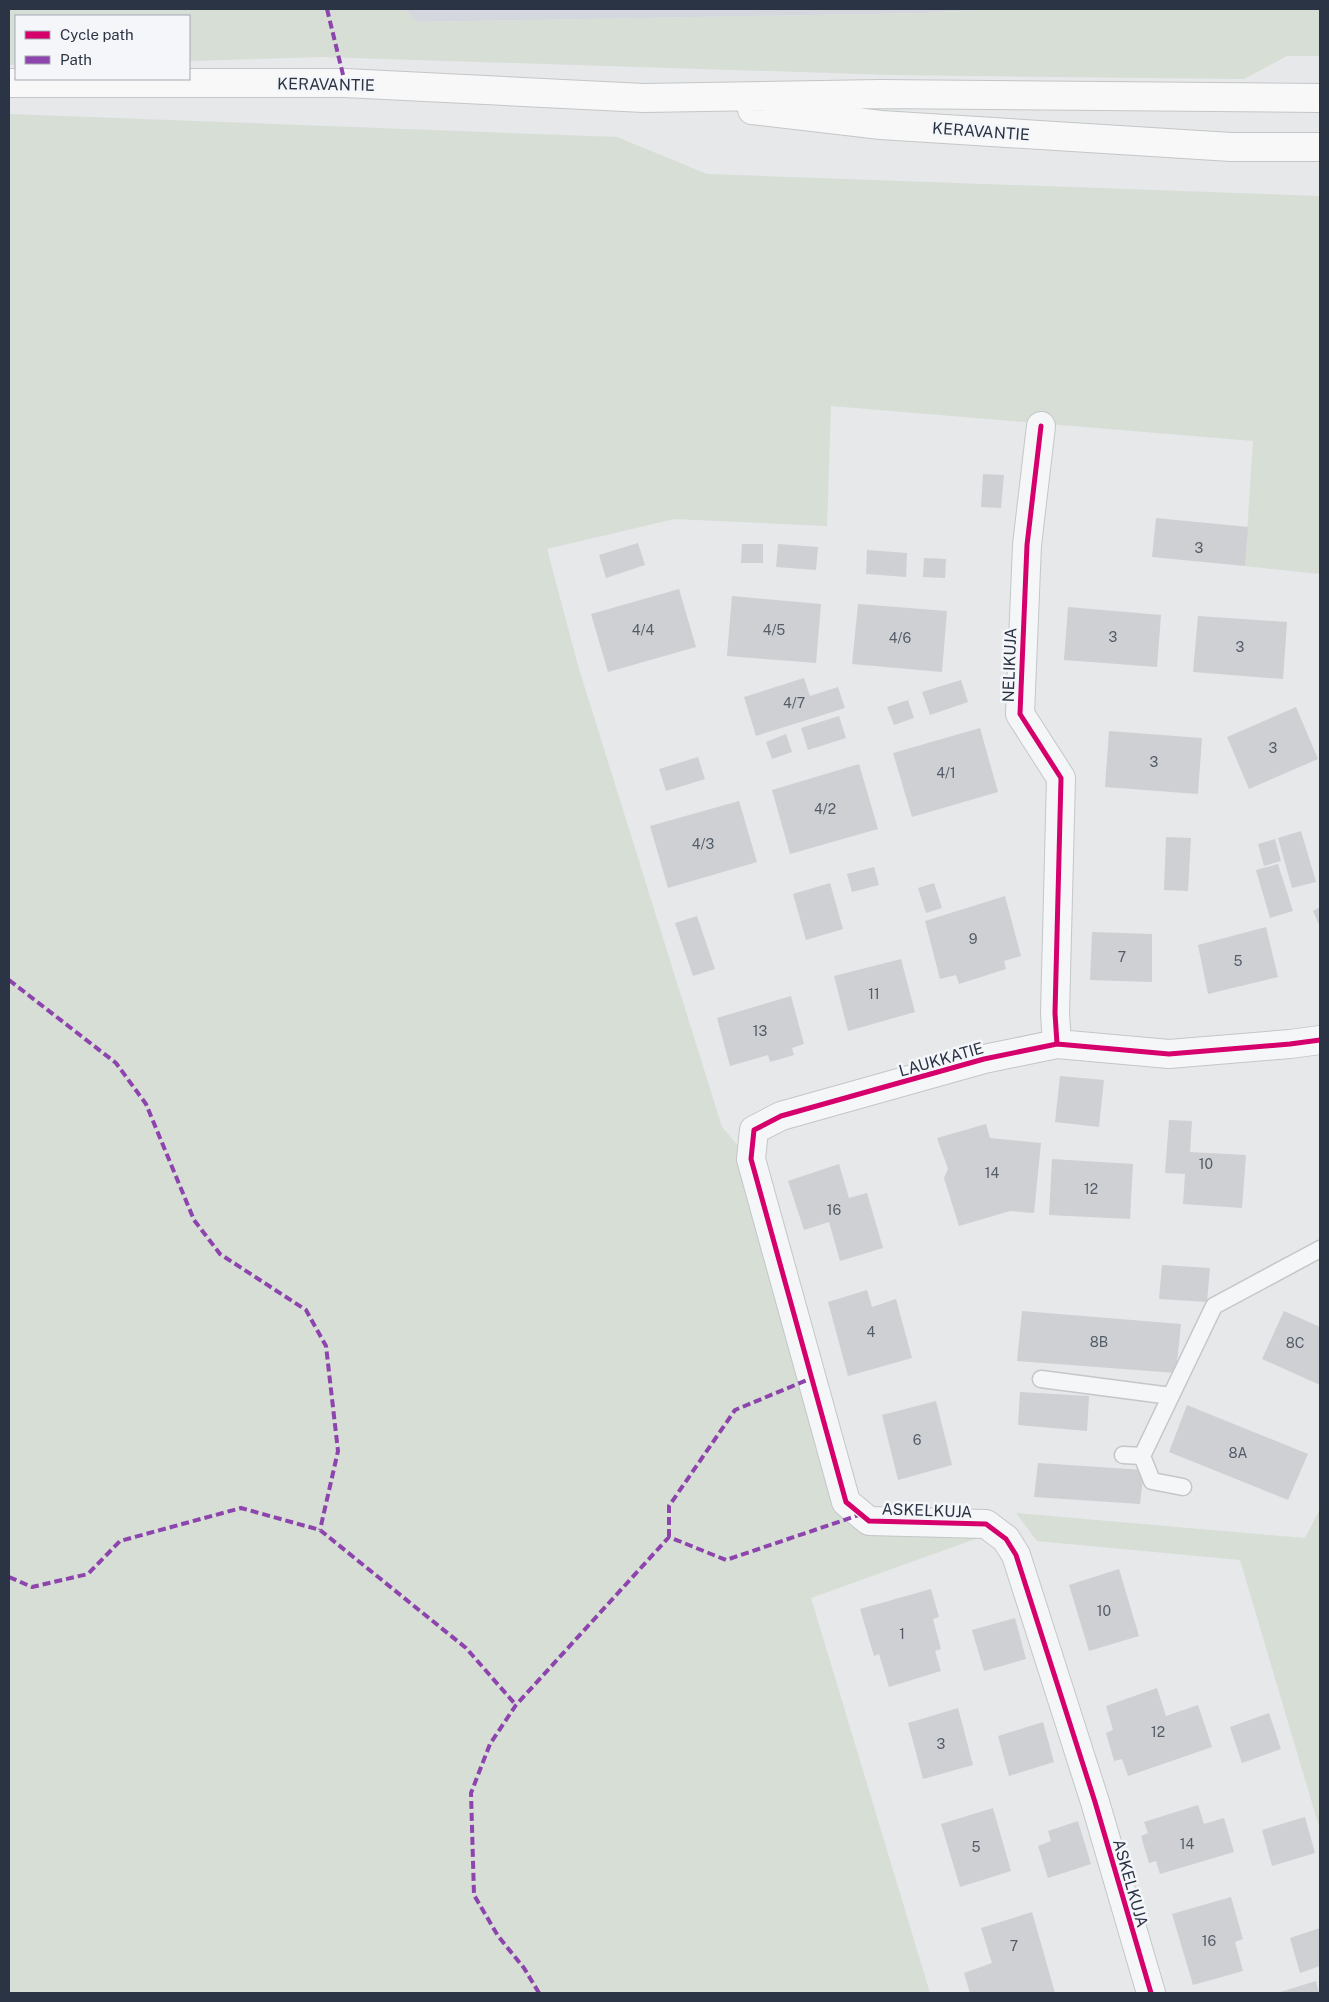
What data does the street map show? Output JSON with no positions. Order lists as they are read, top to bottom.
{
  "streets": {
    "main road": ["KERAVANTIE"],
    "street": ["NELIKUJA", "LAUKKATIE", "ASKELKUJA"]
  },
  "crossings": [
    ["NELIKUJA", "LAUKKATIE"],
    ["LAUKKATIE", "ASKELKUJA"]
  ],
  "house_numbers": [
    "3",
    "4/4",
    "4/5",
    "3",
    "4/6",
    "3",
    "4/7",
    "3",
    "3",
    "4/1",
    "4/2",
    "4/3",
    "9",
    "7",
    "5",
    "11",
    "13",
    "10",
    "14",
    "12",
    "16",
    "4",
    "8B",
    "8C",
    "6",
    "8A",
    "10",
    "1",
    "12",
    "3",
    "14",
    "5",
    "16",
    "7"
  ],
  "legend": ["Cycle path", "Path"]
}
